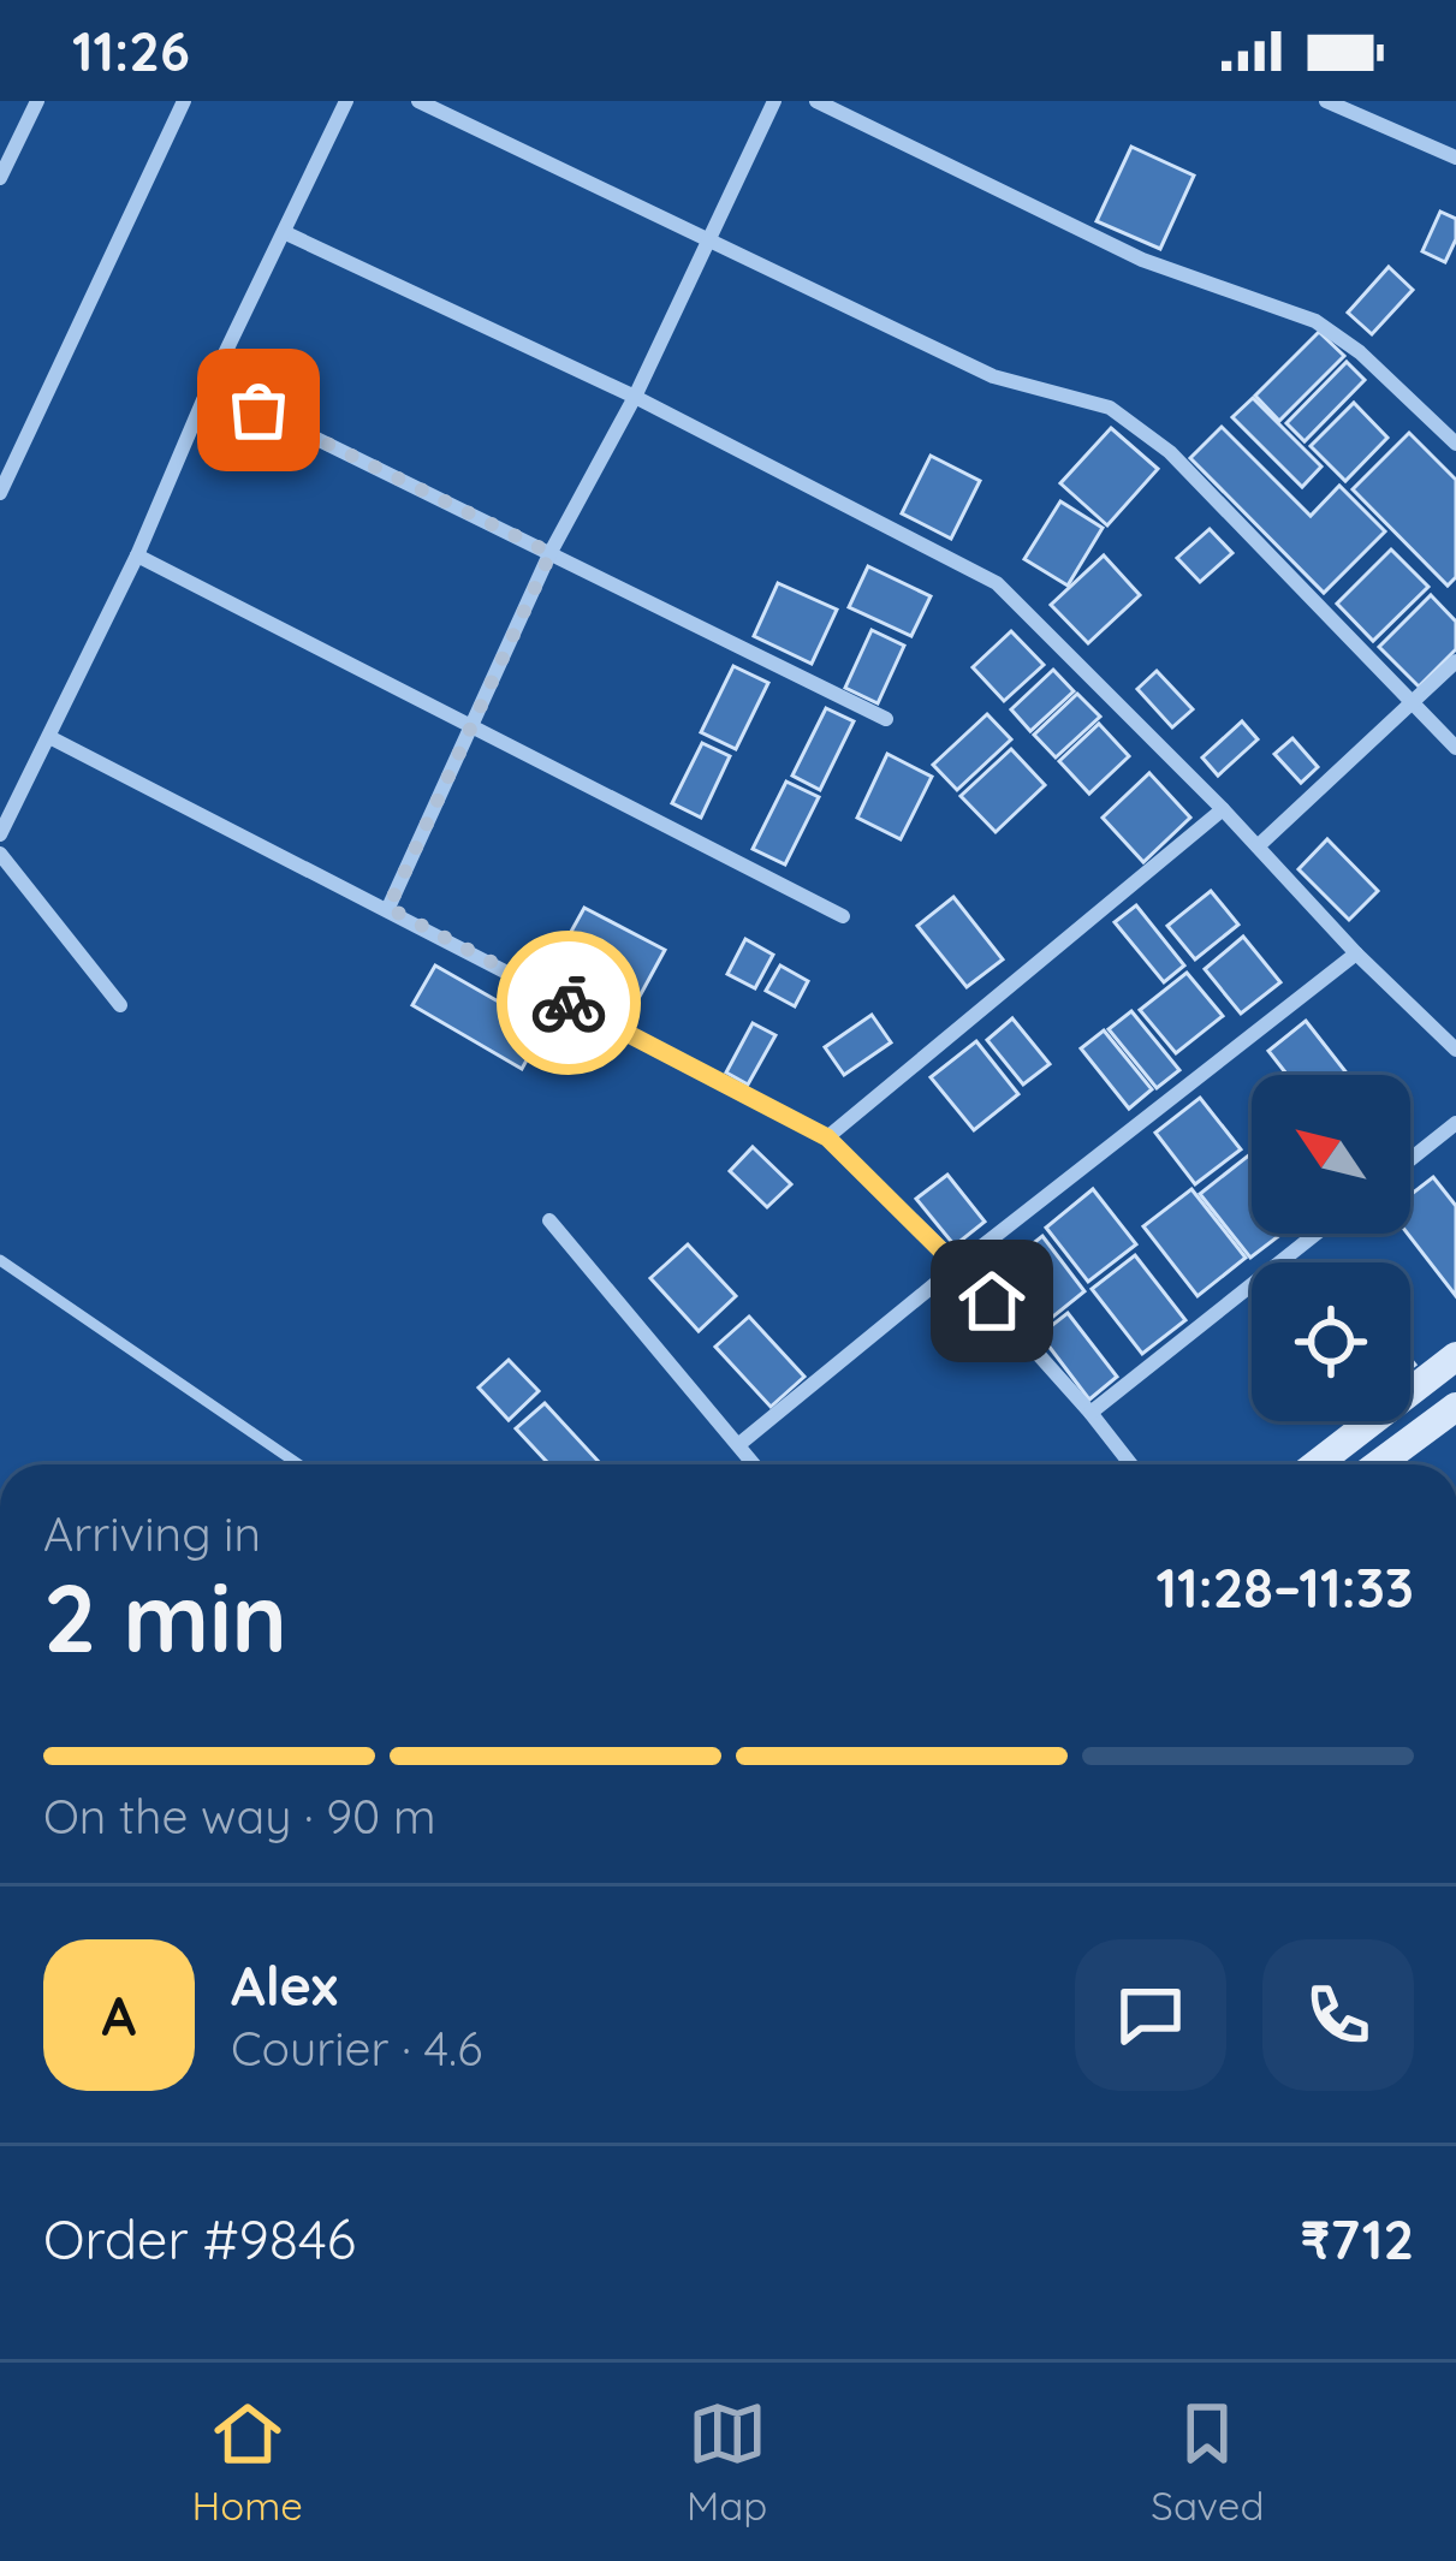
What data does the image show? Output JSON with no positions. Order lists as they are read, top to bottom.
{
  "north": "top left",
  "page": {
    "status": "11:26",
    "heading": ["2 min", "Arriving in", "11:28–11:33"],
    "panel": [
      "Alex",
      "Courier · 4.6",
      "Order #9846",
      "₹712"
    ],
    "bar": "On the way · 90 m",
    "round": "A",
    "tabs": ["Home", "Map", "Saved"]
  }
}
